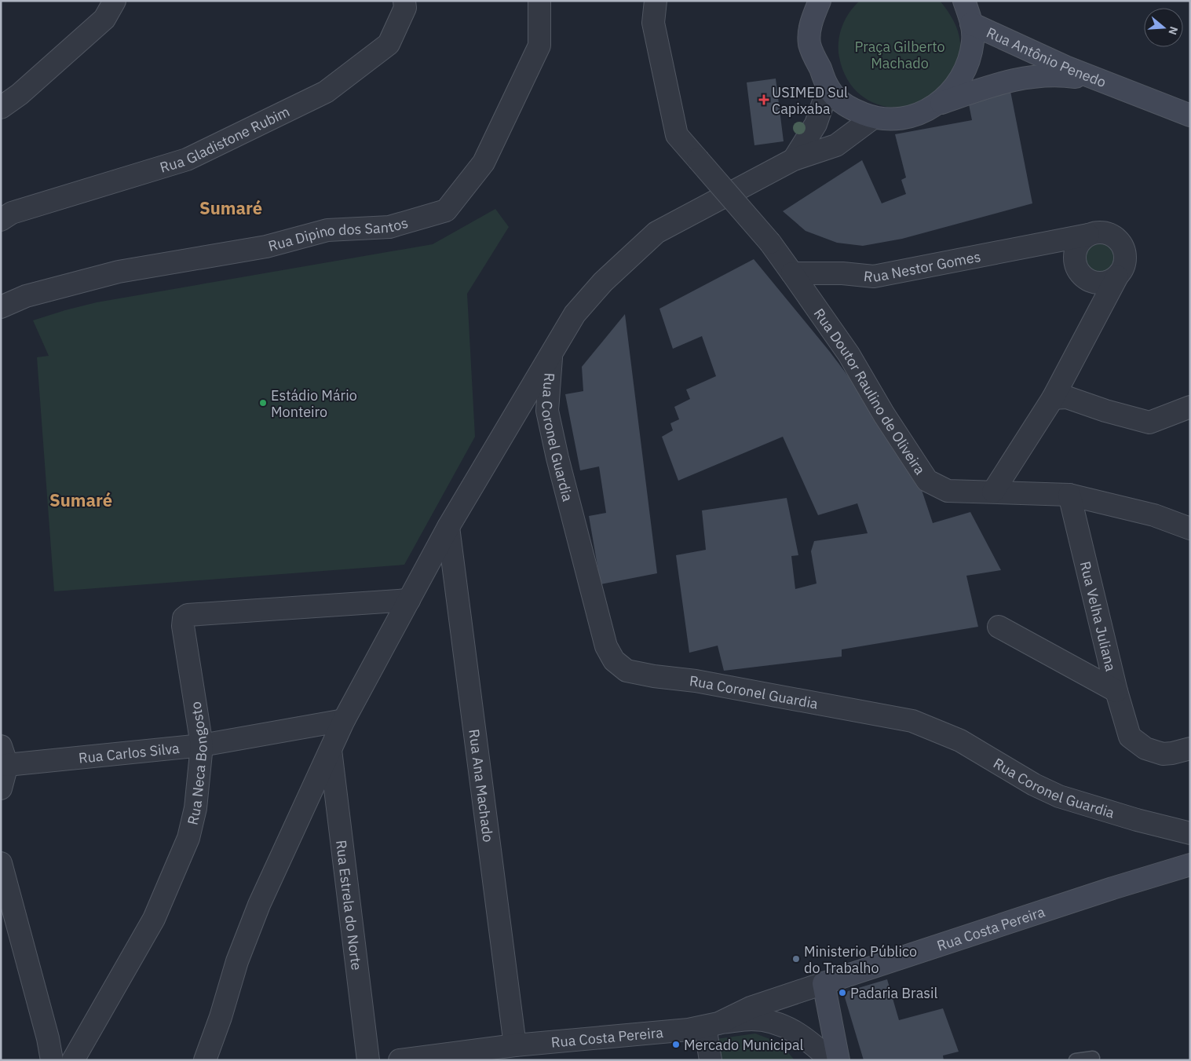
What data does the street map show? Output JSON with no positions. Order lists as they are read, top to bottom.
{
  "streets": {
    "main road": ["Rua Antônio Penedo", "Rua Costa Pereira"],
    "street": [
      "Rua Gladistone Rubim",
      "Rua Dipino dos Santos",
      "Rua Nestor Gomes",
      "Rua Doutor Raulino de Oliveira",
      "Rua Coronel Guardia",
      "Rua Velha Juliana",
      "Rua Carlos Silva",
      "Rua Neca Bongosto",
      "Rua Ana Machado",
      "Rua Estrela do Norte"
    ]
  },
  "crossings": [
    ["Rua Nestor Gomes", "Rua Doutor Raulino de Oliveira"],
    ["Rua Doutor Raulino de Oliveira", "Rua Velha Juliana"],
    ["Rua Carlos Silva", "Rua Neca Bongosto"],
    ["Rua Ana Machado", "Rua Costa Pereira"]
  ],
  "districts": ["Sumaré", "Sumaré"],
  "parks": ["Praça Gilberto Machado"],
  "places": {
    "health": ["USIMED Sul Capixaba"],
    "other": [
      "Estádio Mário Monteiro",
      "Ministerio Público do Trabalho",
      "Padaria Brasil",
      "Mercado Municipal"
    ]
  },
  "north": "right"
}
